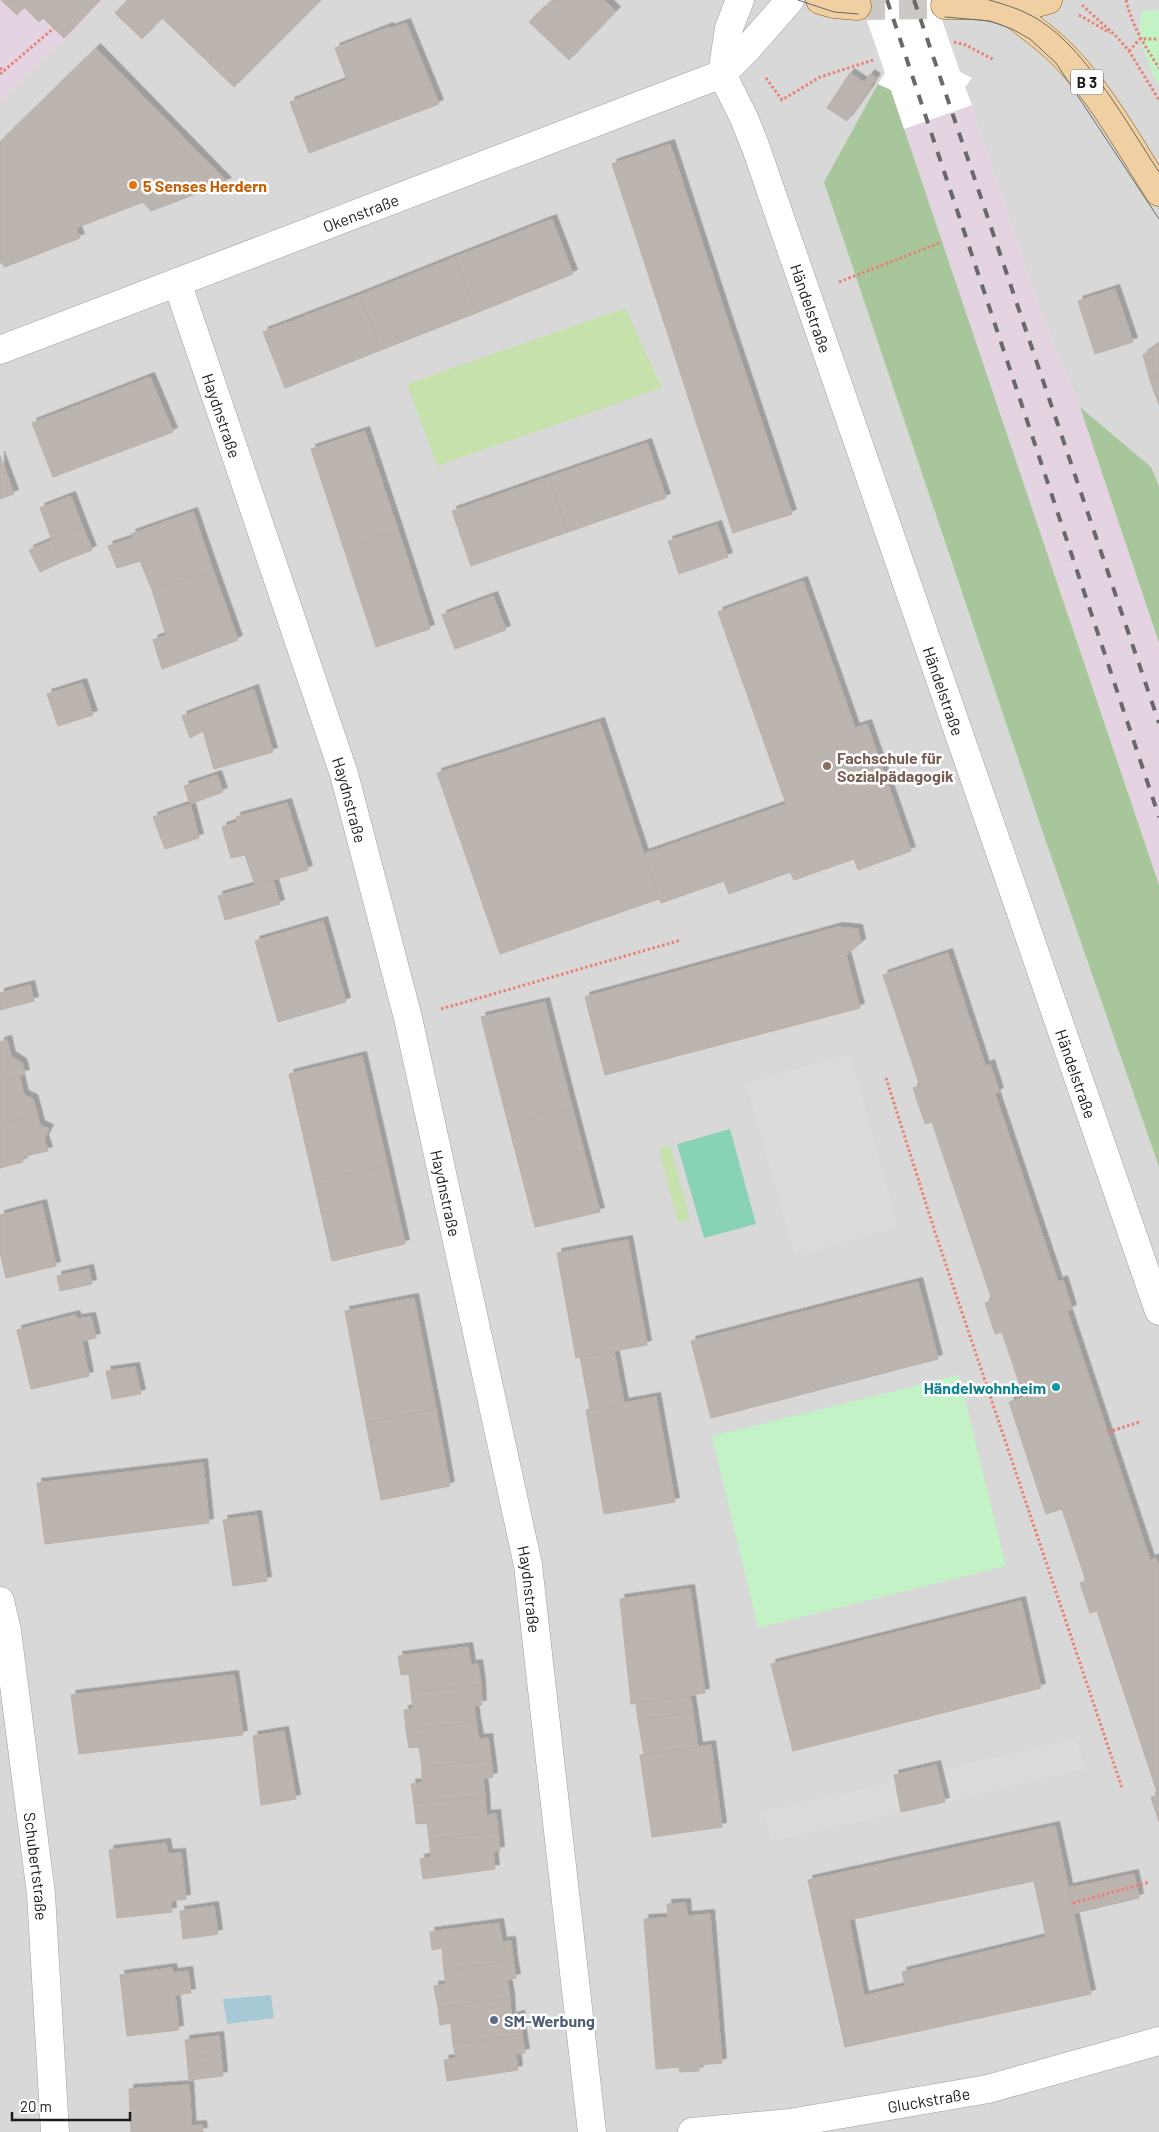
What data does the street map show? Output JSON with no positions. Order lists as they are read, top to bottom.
{
  "streets": {
    "main road": ["B 3"],
    "street": [
      "Okenstraße",
      "Händelstraße",
      "Haydnstraße",
      "Schubertstraße",
      "Gluckstraße"
    ]
  },
  "crossings": [
    ["Okenstraße", "Händelstraße"],
    ["Okenstraße", "Haydnstraße"]
  ],
  "places": [
    "5 Senses Herdern",
    "Fachschule für Sozialpädagogik",
    "Händelwohnheim",
    "SM-Werbung"
  ],
  "scale_bar": "20 m"
}
